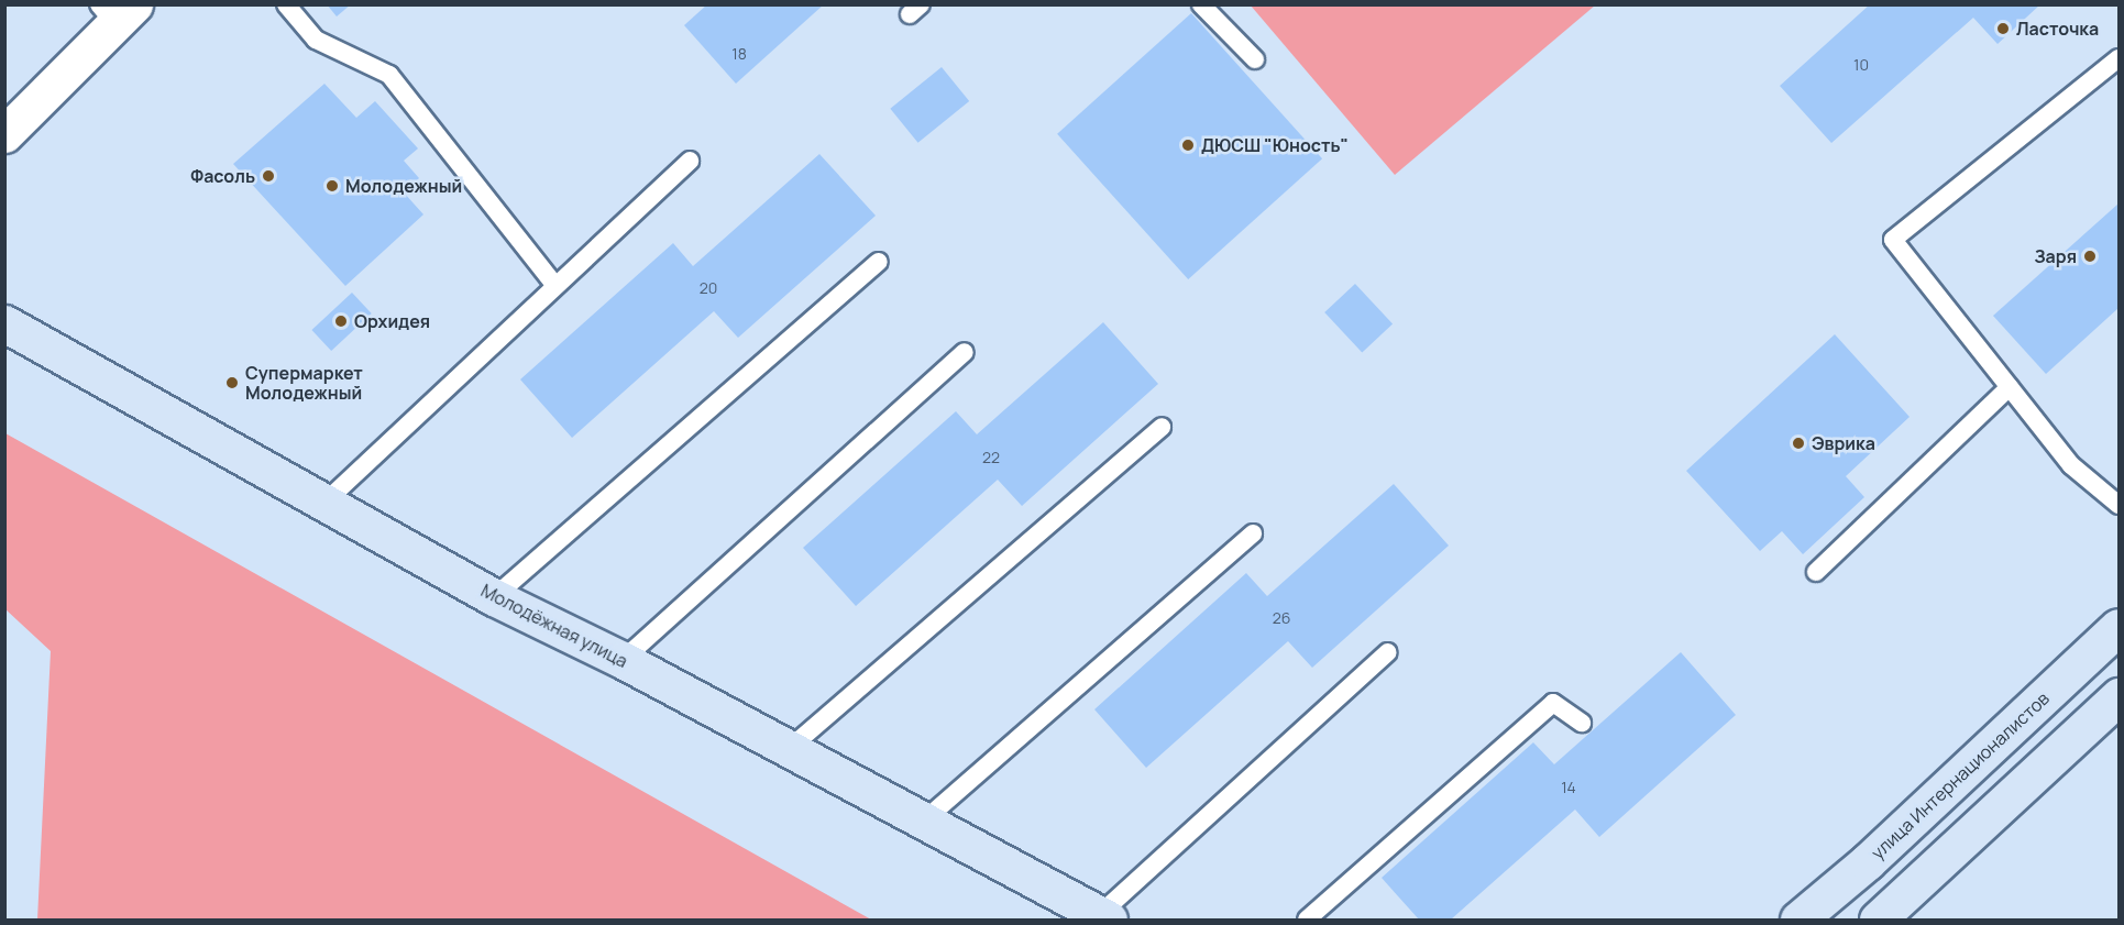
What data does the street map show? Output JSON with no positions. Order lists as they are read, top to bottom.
{
  "streets": {
    "street": ["Молодёжная улица", "улица Интернационалистов"]
  },
  "places": [
    "Ласточка",
    "ДЮСШ \"Юность\"",
    "Фасоль",
    "Молодежный",
    "Заря",
    "Орхидея",
    "Супермаркет Молодежный",
    "Эврика"
  ],
  "house_numbers": [
    "18",
    "10",
    "20",
    "22",
    "26",
    "14"
  ]
}
